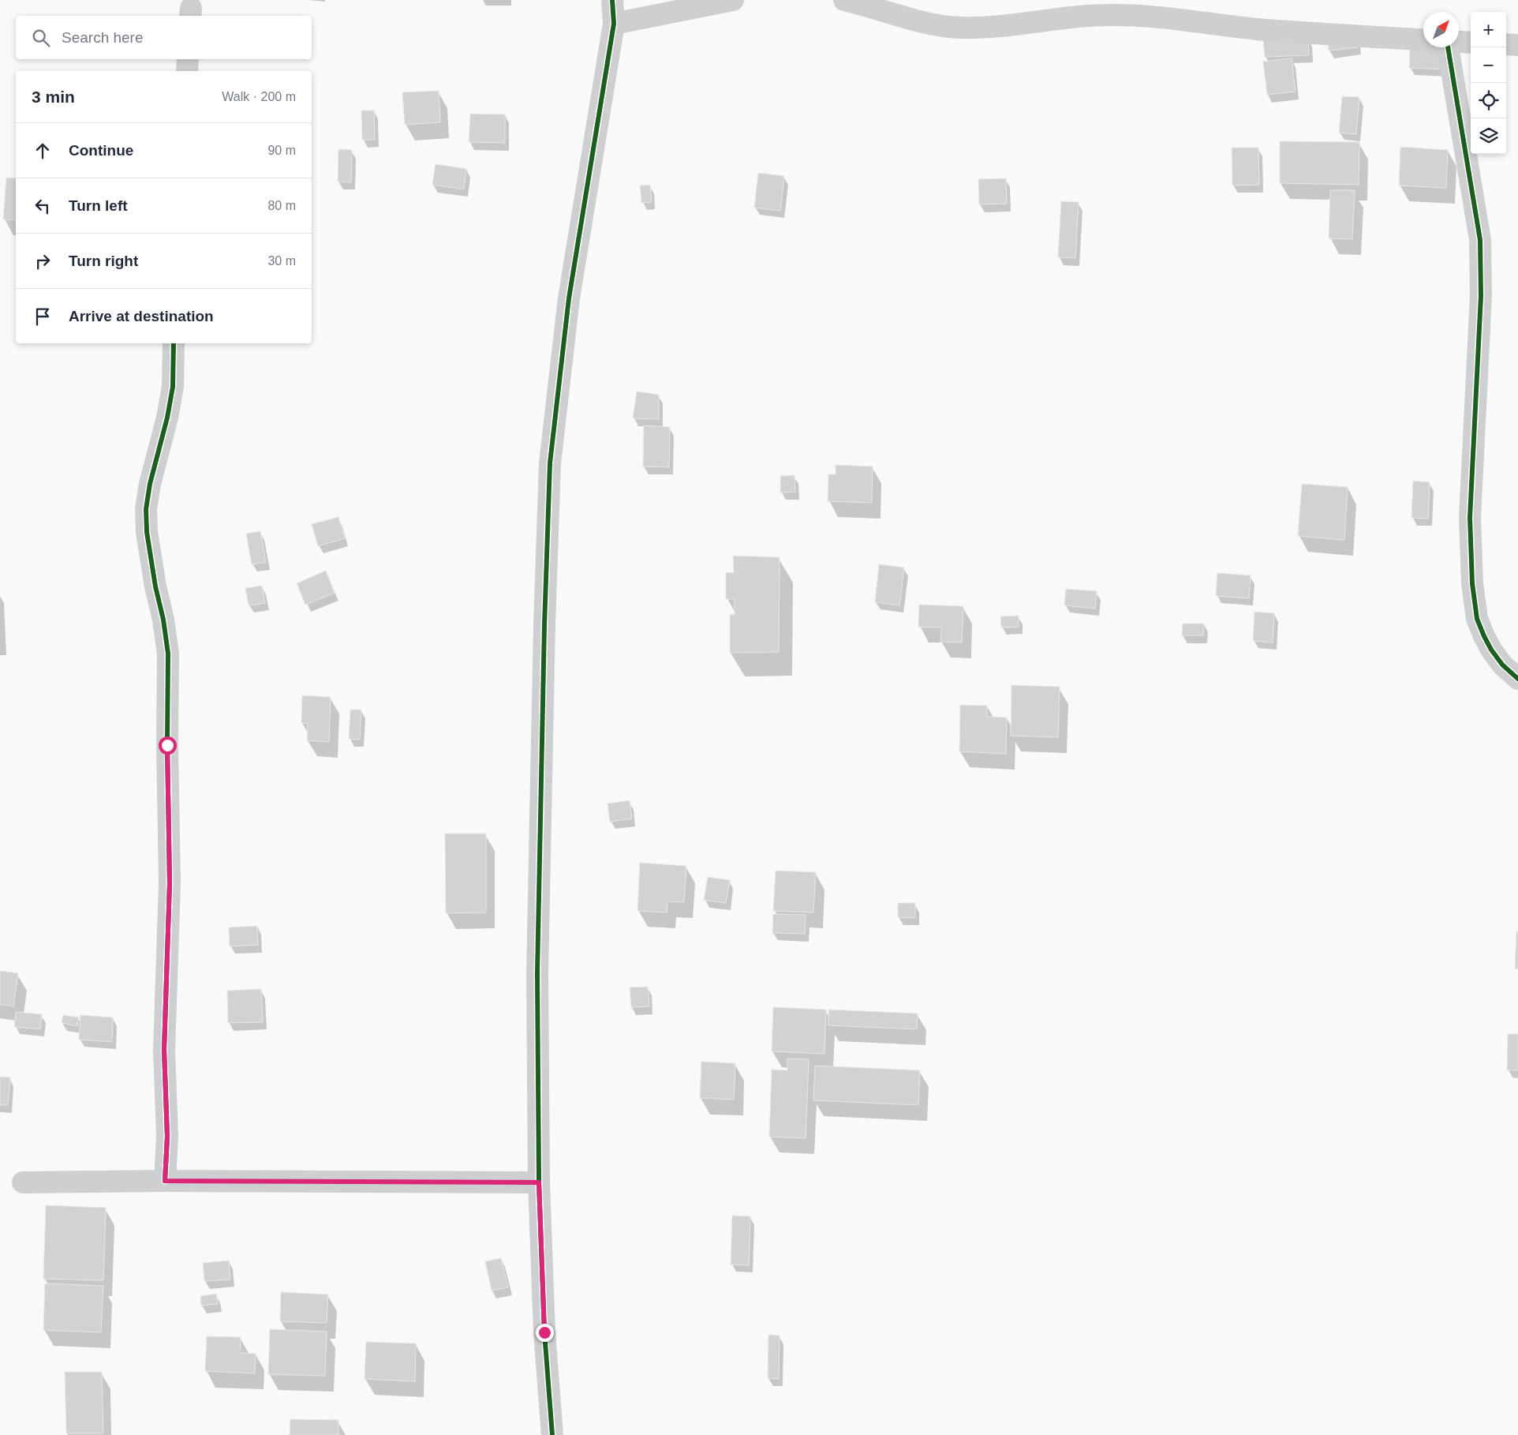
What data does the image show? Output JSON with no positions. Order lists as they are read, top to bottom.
{
  "north": "top right",
  "page": {
    "map_buttons": ["+", "−"],
    "search": "Search here",
    "heading": ["3 min", "Walk · 200 m"],
    "list": [
      ["Continue", "90 m"],
      ["Turn left", "80 m"],
      ["Turn right", "30 m"],
      "Arrive at destination"
    ]
  }
}
